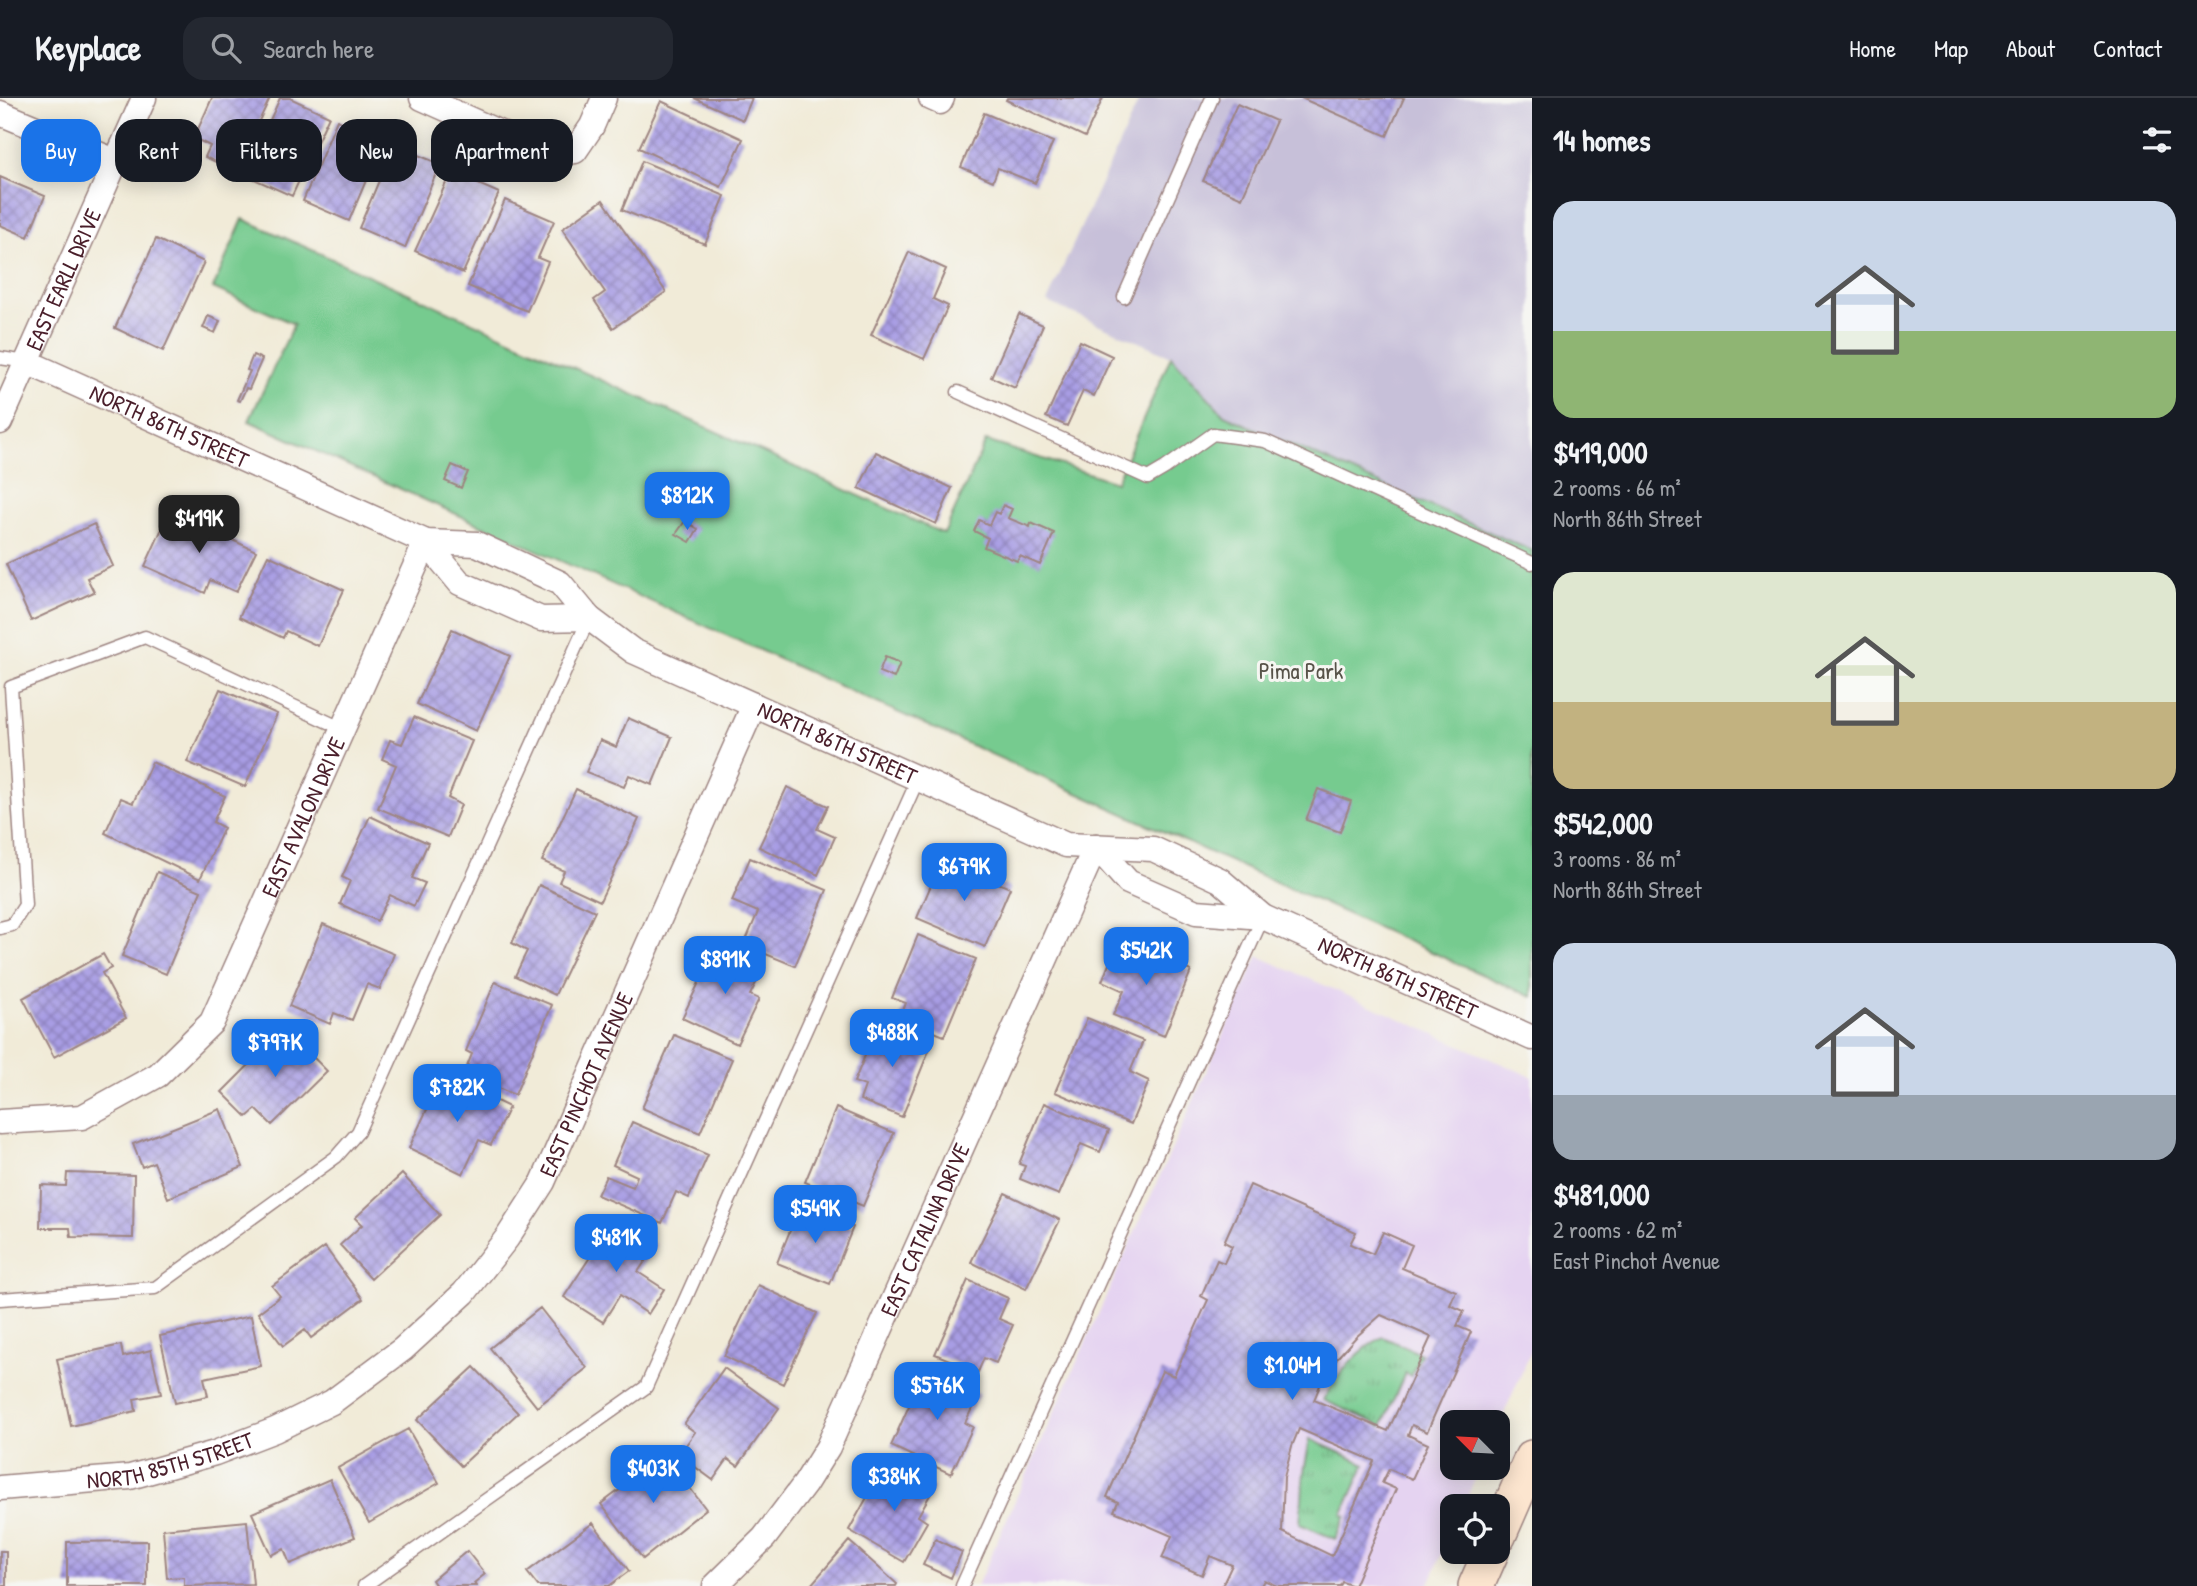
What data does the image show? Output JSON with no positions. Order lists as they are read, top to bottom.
{
  "streets": {
    "street": [
      "EAST EARLL DRIVE",
      "NORTH 86TH STREET",
      "EAST AVALON DRIVE",
      "EAST PINCHOT AVENUE",
      "EAST CATALINA DRIVE",
      "NORTH 85TH STREET"
    ]
  },
  "crossings": [
    ["EAST EARLL DRIVE", "NORTH 86TH STREET"],
    ["NORTH 86TH STREET", "EAST AVALON DRIVE"],
    ["NORTH 86TH STREET", "EAST PINCHOT AVENUE"],
    ["NORTH 86TH STREET", "EAST CATALINA DRIVE"],
    ["EAST PINCHOT AVENUE", "NORTH 85TH STREET"]
  ],
  "parks": ["Pima Park"],
  "north": "top left",
  "page": {
    "header": "Keyplace",
    "search": "Search here",
    "nav": [
      "Home",
      "Map",
      "About",
      "Contact"
    ],
    "heading": "14 homes",
    "chip": [
      "Buy",
      "Rent",
      "Filters",
      "New",
      "Apartment"
    ],
    "list": [
      {
        "name": "$419,000",
        "note": "2 rooms · 66 m² · North 86th Street"
      },
      {
        "name": "$542,000",
        "note": "3 rooms · 86 m² · North 86th Street"
      },
      {
        "name": "$481,000",
        "note": "2 rooms · 62 m² · East Pinchot Avenue"
      }
    ],
    "price": [
      "$812K",
      "$419K",
      "$679K",
      "$542K",
      "$891K",
      "$488K",
      "$797K",
      "$782K",
      "$549K",
      "$481K",
      "$1.04M",
      "$576K",
      "$403K",
      "$384K"
    ]
  }
}
